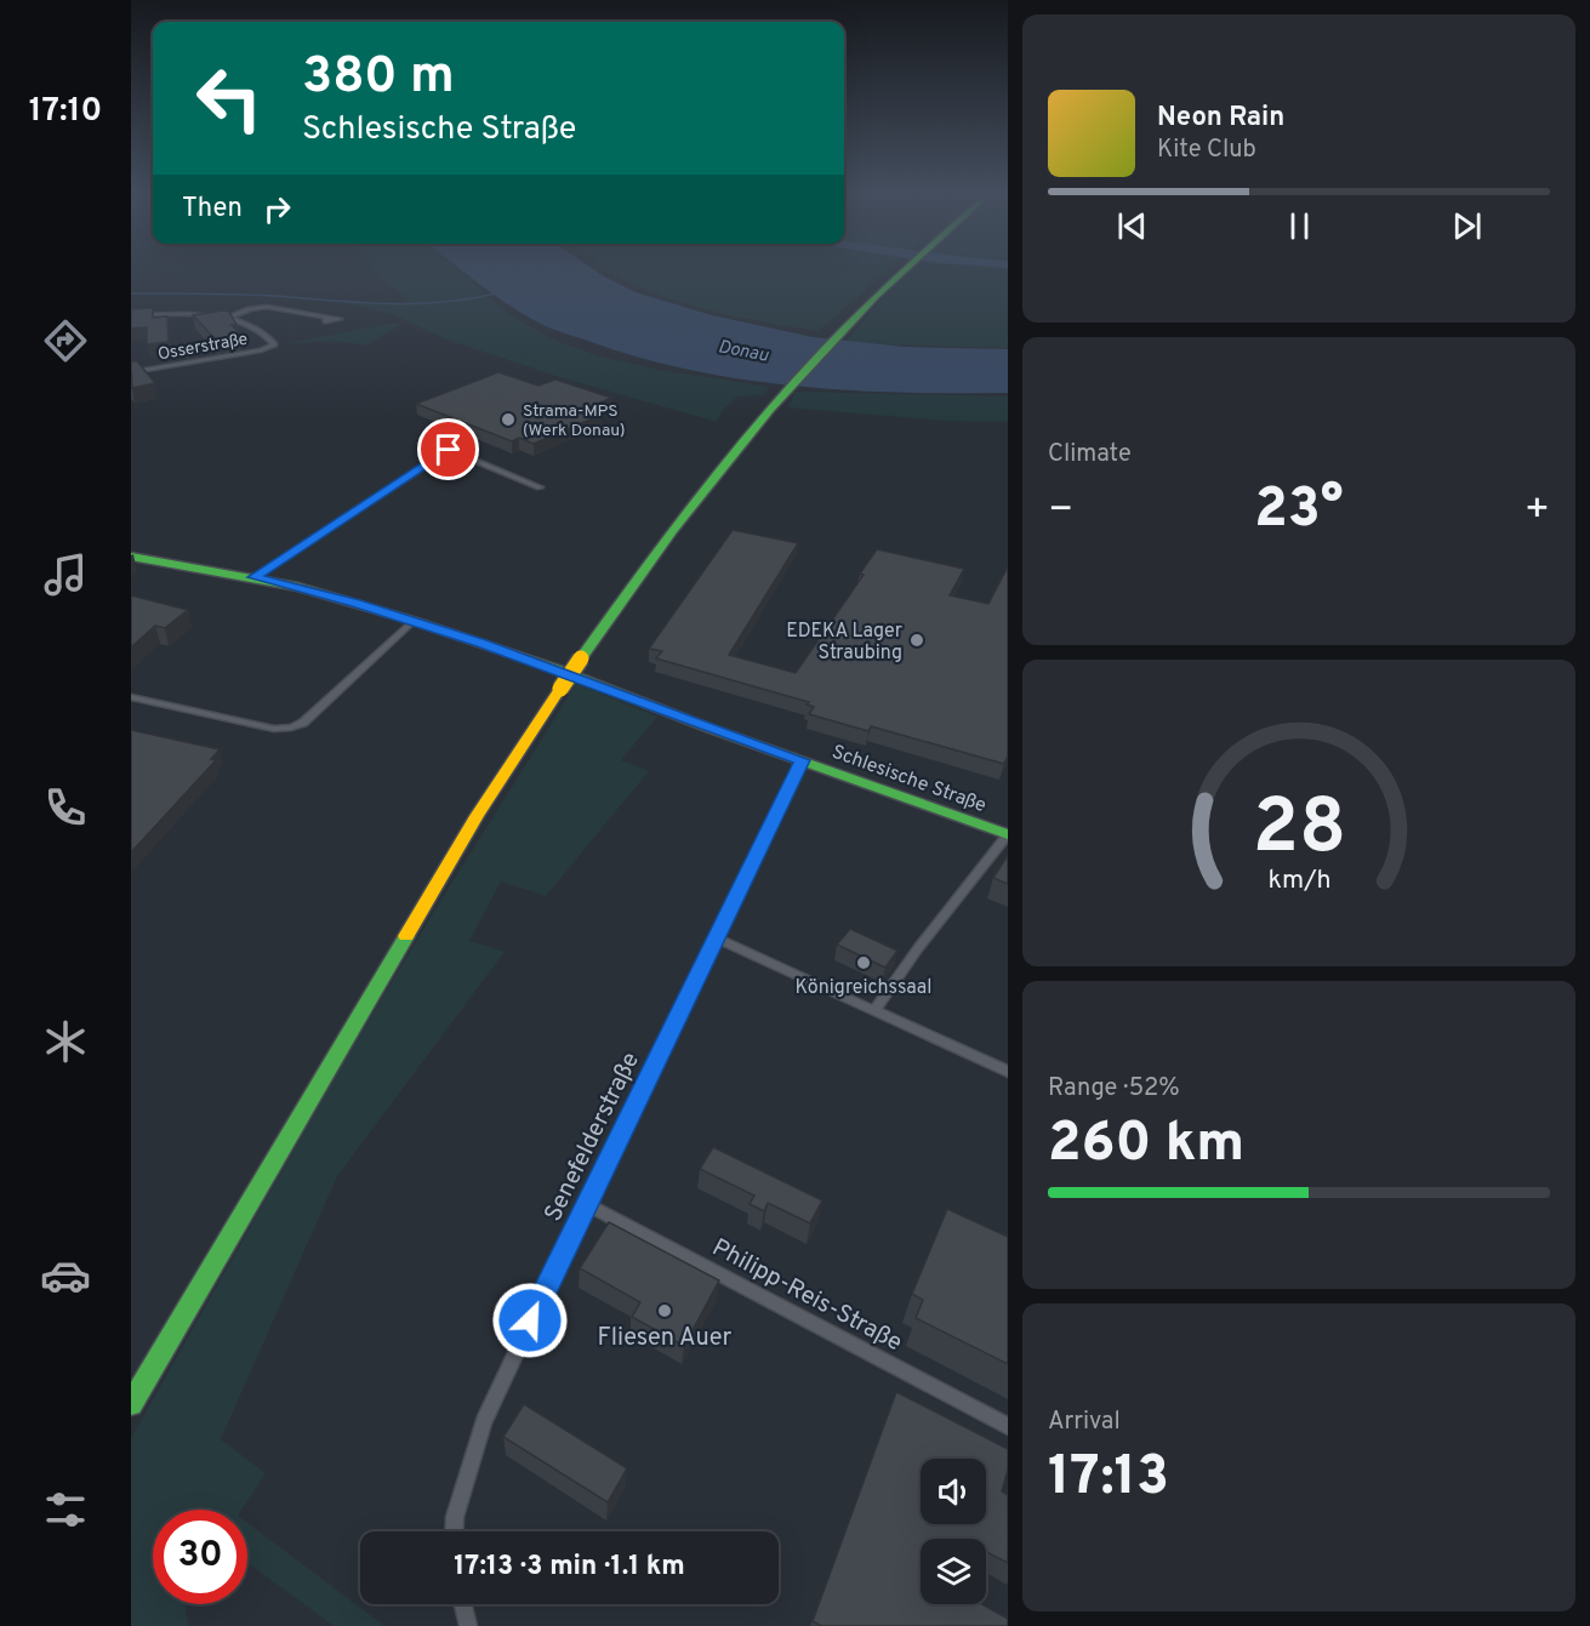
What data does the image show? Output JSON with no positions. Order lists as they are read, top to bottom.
{
  "streets": {
    "main road": ["Schlesische Straße"],
    "street": ["Osserstraße", "Senefelderstraße", "Philipp-Reis-Straße"]
  },
  "crossings": [
    ["Schlesische Straße", "Senefelderstraße"],
    ["Senefelderstraße", "Philipp-Reis-Straße"]
  ],
  "water": ["Donau"],
  "places": [
    "Strama-MPS (Werk Donau)",
    "EDEKA Lager Straubing",
    "Königreichssaal",
    "Fliesen Auer"
  ],
  "page": {
    "tabs": "17:10",
    "turn": ["380 m", "Schlesische Straße"],
    "song": ["Neon Rain", "Kite Club"],
    "then": "Then",
    "tile": [
      "Climate",
      ["Range · 52%", "260 km"],
      ["Arrival", "17:13"]
    ],
    "heat": ["−", "23°", "+"],
    "limit": "30",
    "trip": "17:13 · 3 min · 1.1 km",
    "gauge": ["28", "km/h"]
  }
}
